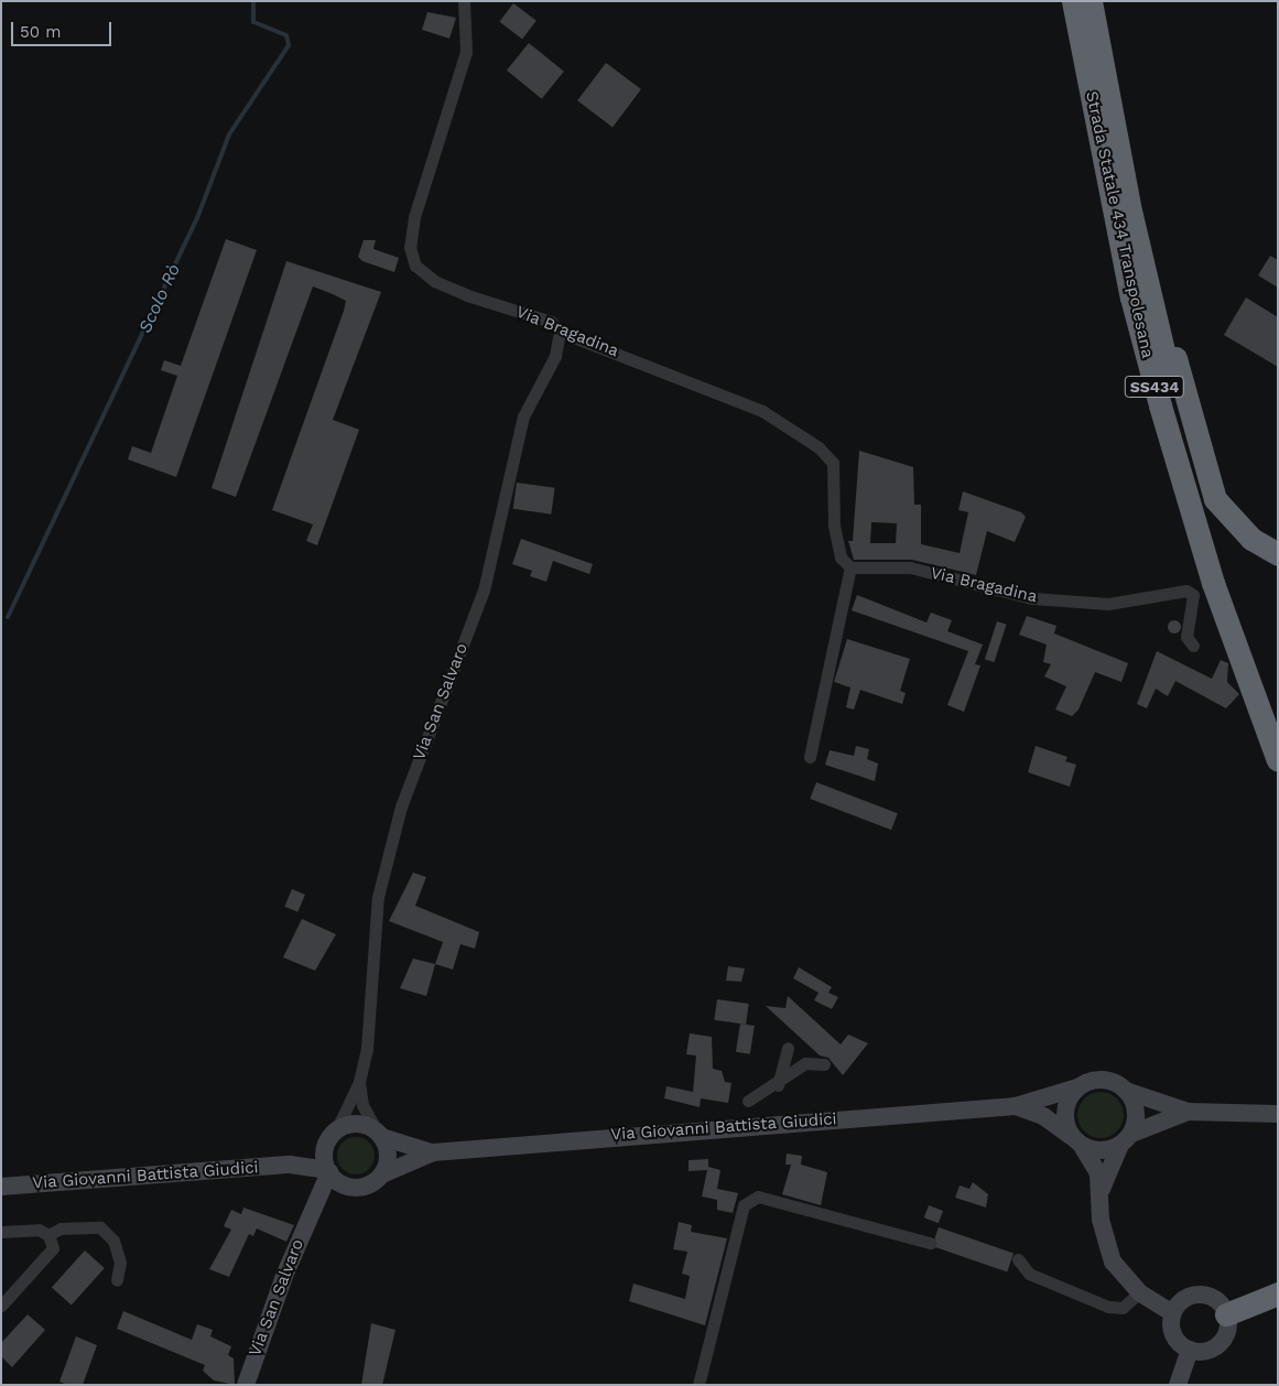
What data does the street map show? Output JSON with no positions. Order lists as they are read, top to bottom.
{
  "streets": {
    "highway": ["Strada Statale 434 Transpolesana", "SS434"],
    "main road": ["Via San Salvaro", "Via Giovanni Battista Giudici"],
    "street": ["Via Bragadina"]
  },
  "crossings": [
    ["Via Bragadina", "Via San Salvaro"],
    ["Via San Salvaro", "Via Giovanni Battista Giudici"]
  ],
  "water": ["Scolo Rò"],
  "scale_bar": "50 m"
}
